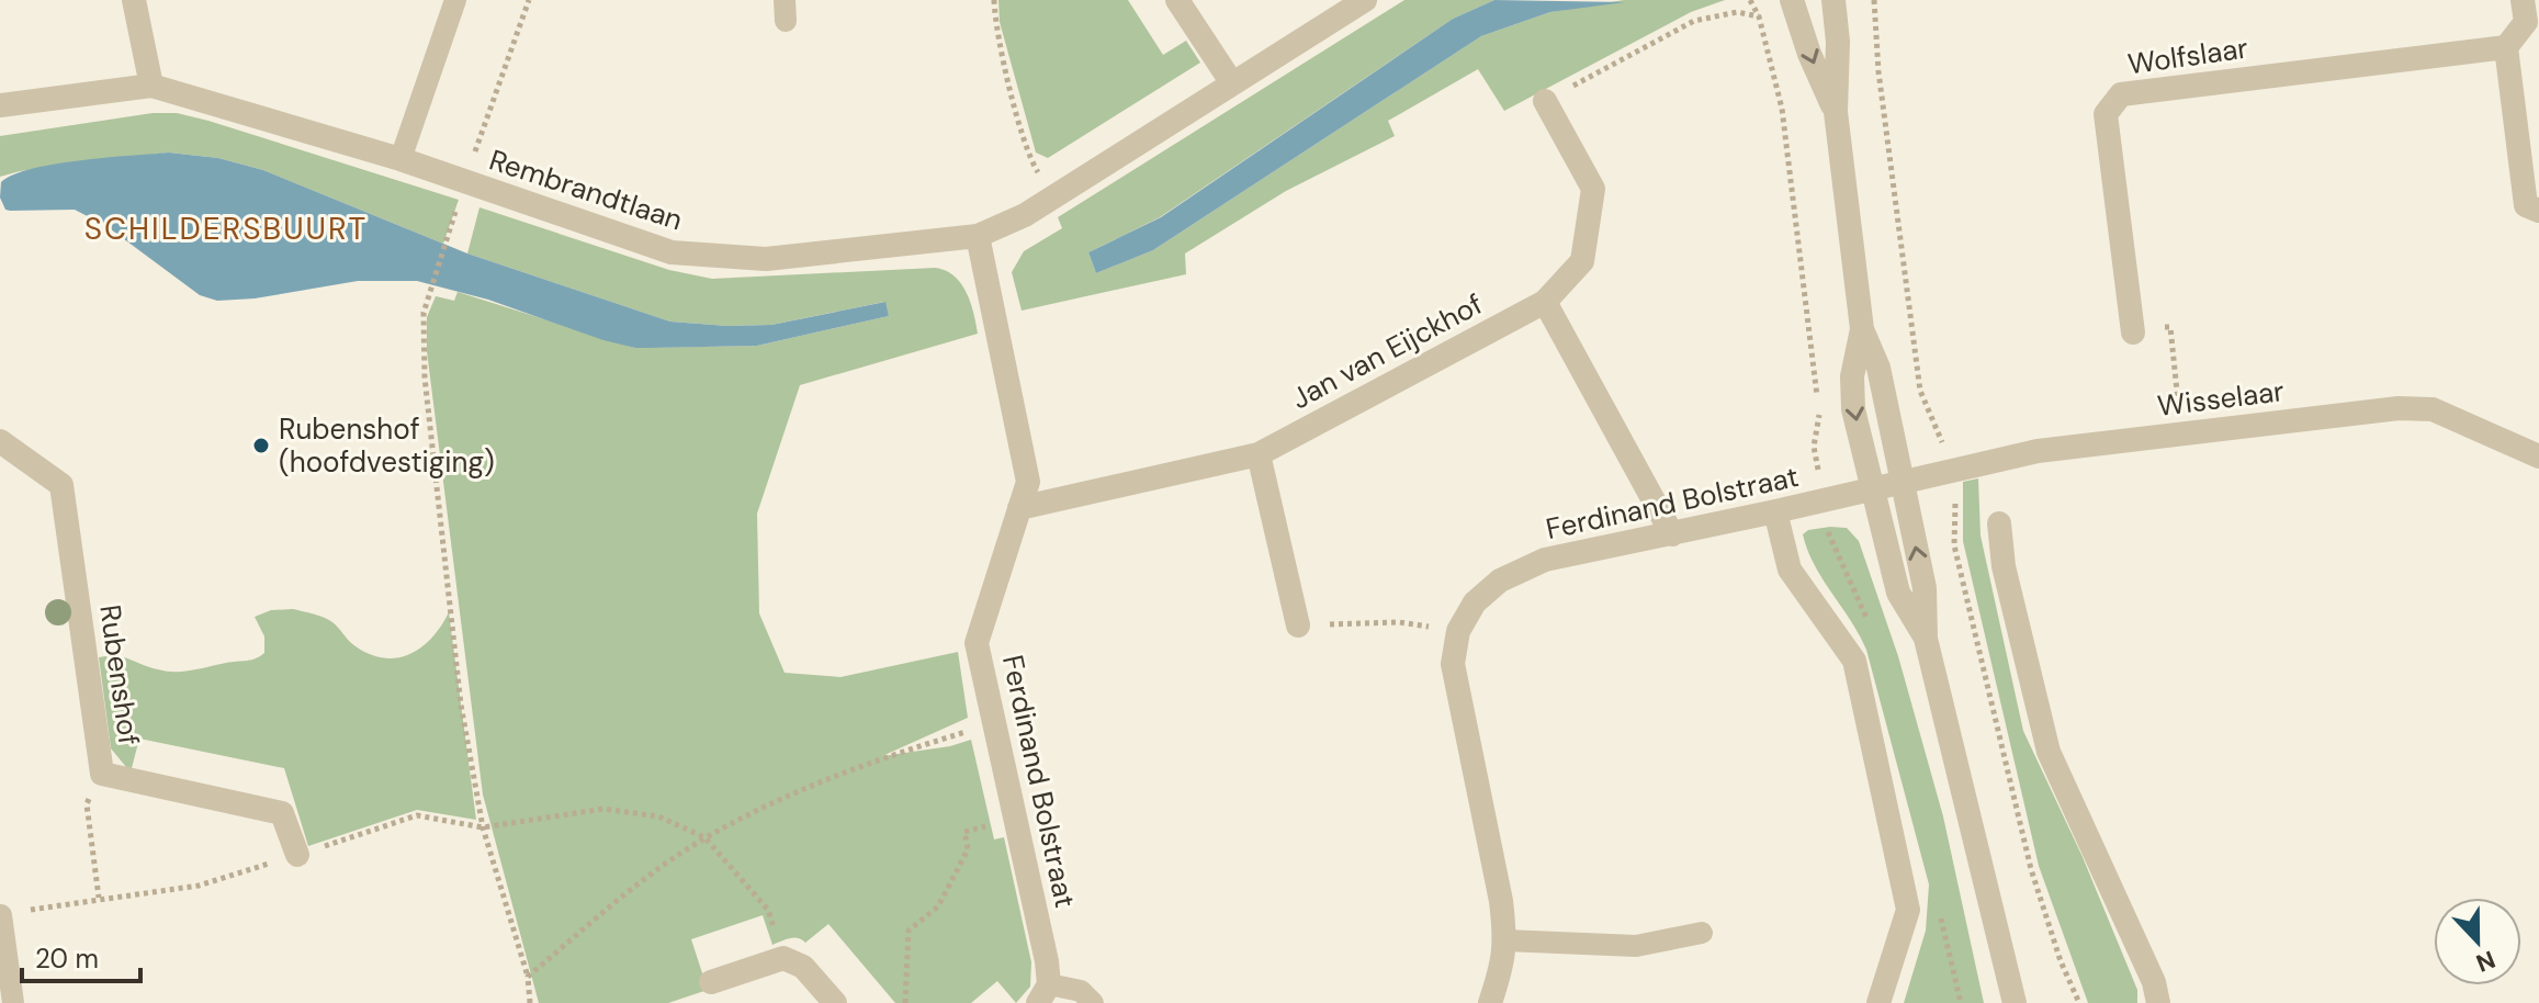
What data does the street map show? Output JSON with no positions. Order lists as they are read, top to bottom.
{
  "streets": {
    "street": [
      "Wolfslaar",
      "Rembrandtlaan",
      "Jan van Eijckhof",
      "Wisselaar",
      "Ferdinand Bolstraat",
      "Rubenshof"
    ]
  },
  "crossings": [
    ["Rembrandtlaan", "Ferdinand Bolstraat"],
    ["Jan van Eijckhof", "Ferdinand Bolstraat"],
    ["Wisselaar", "Ferdinand Bolstraat"]
  ],
  "districts": ["SCHILDERSBUURT"],
  "places": ["Rubenshof (hoofdvestiging)"],
  "scale_bar": "20 m",
  "north": "bottom"
}
